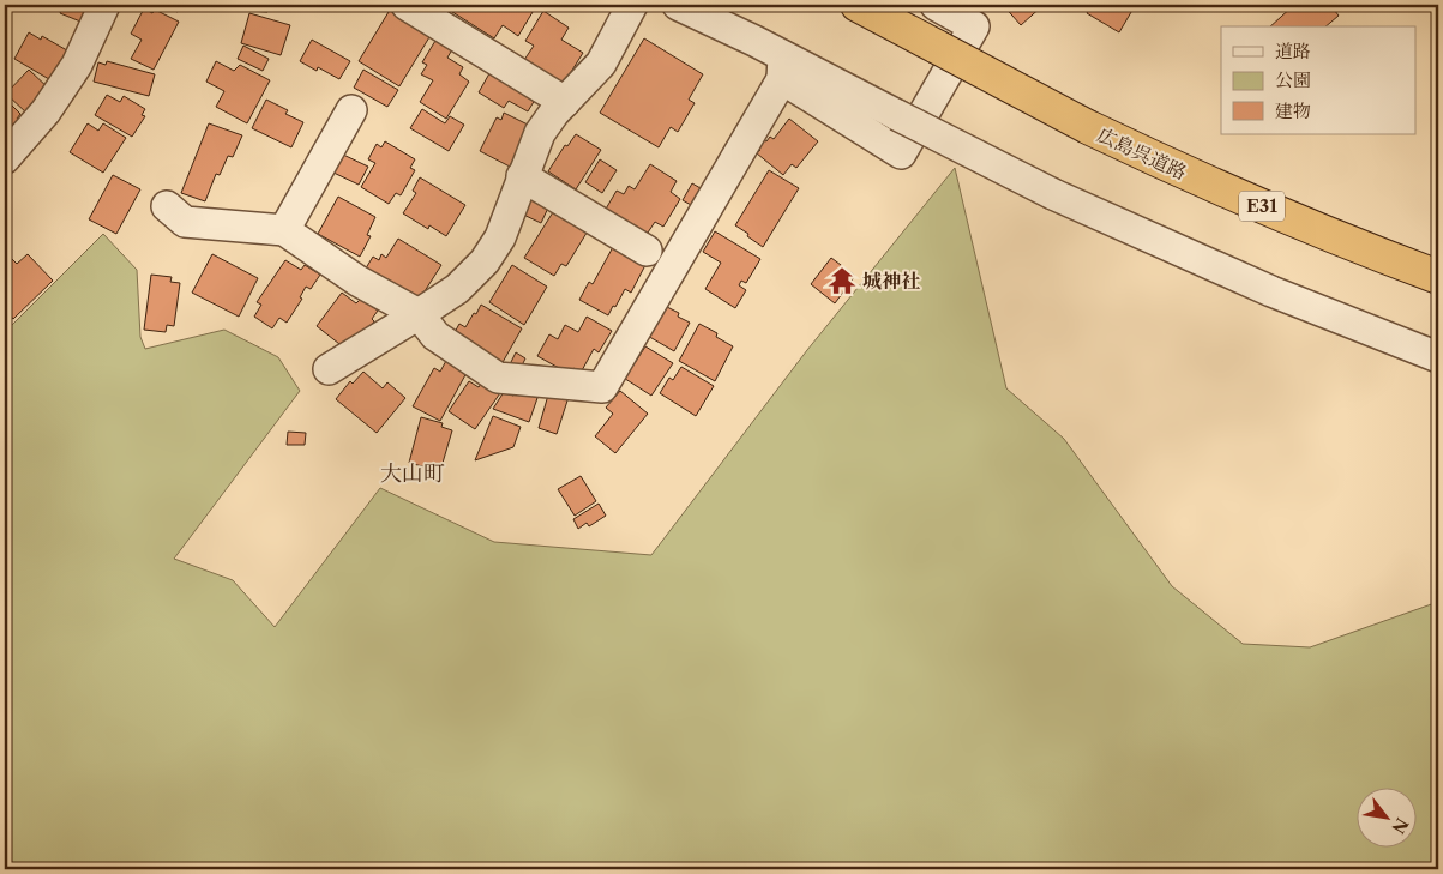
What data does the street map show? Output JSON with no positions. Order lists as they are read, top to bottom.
{
  "streets": {
    "highway": ["広島呉道路", "E31"]
  },
  "districts": ["大山町"],
  "places": {
    "temple": ["城神社"]
  },
  "legend": ["道路", "公園", "建物"],
  "north": "bottom right"
}
